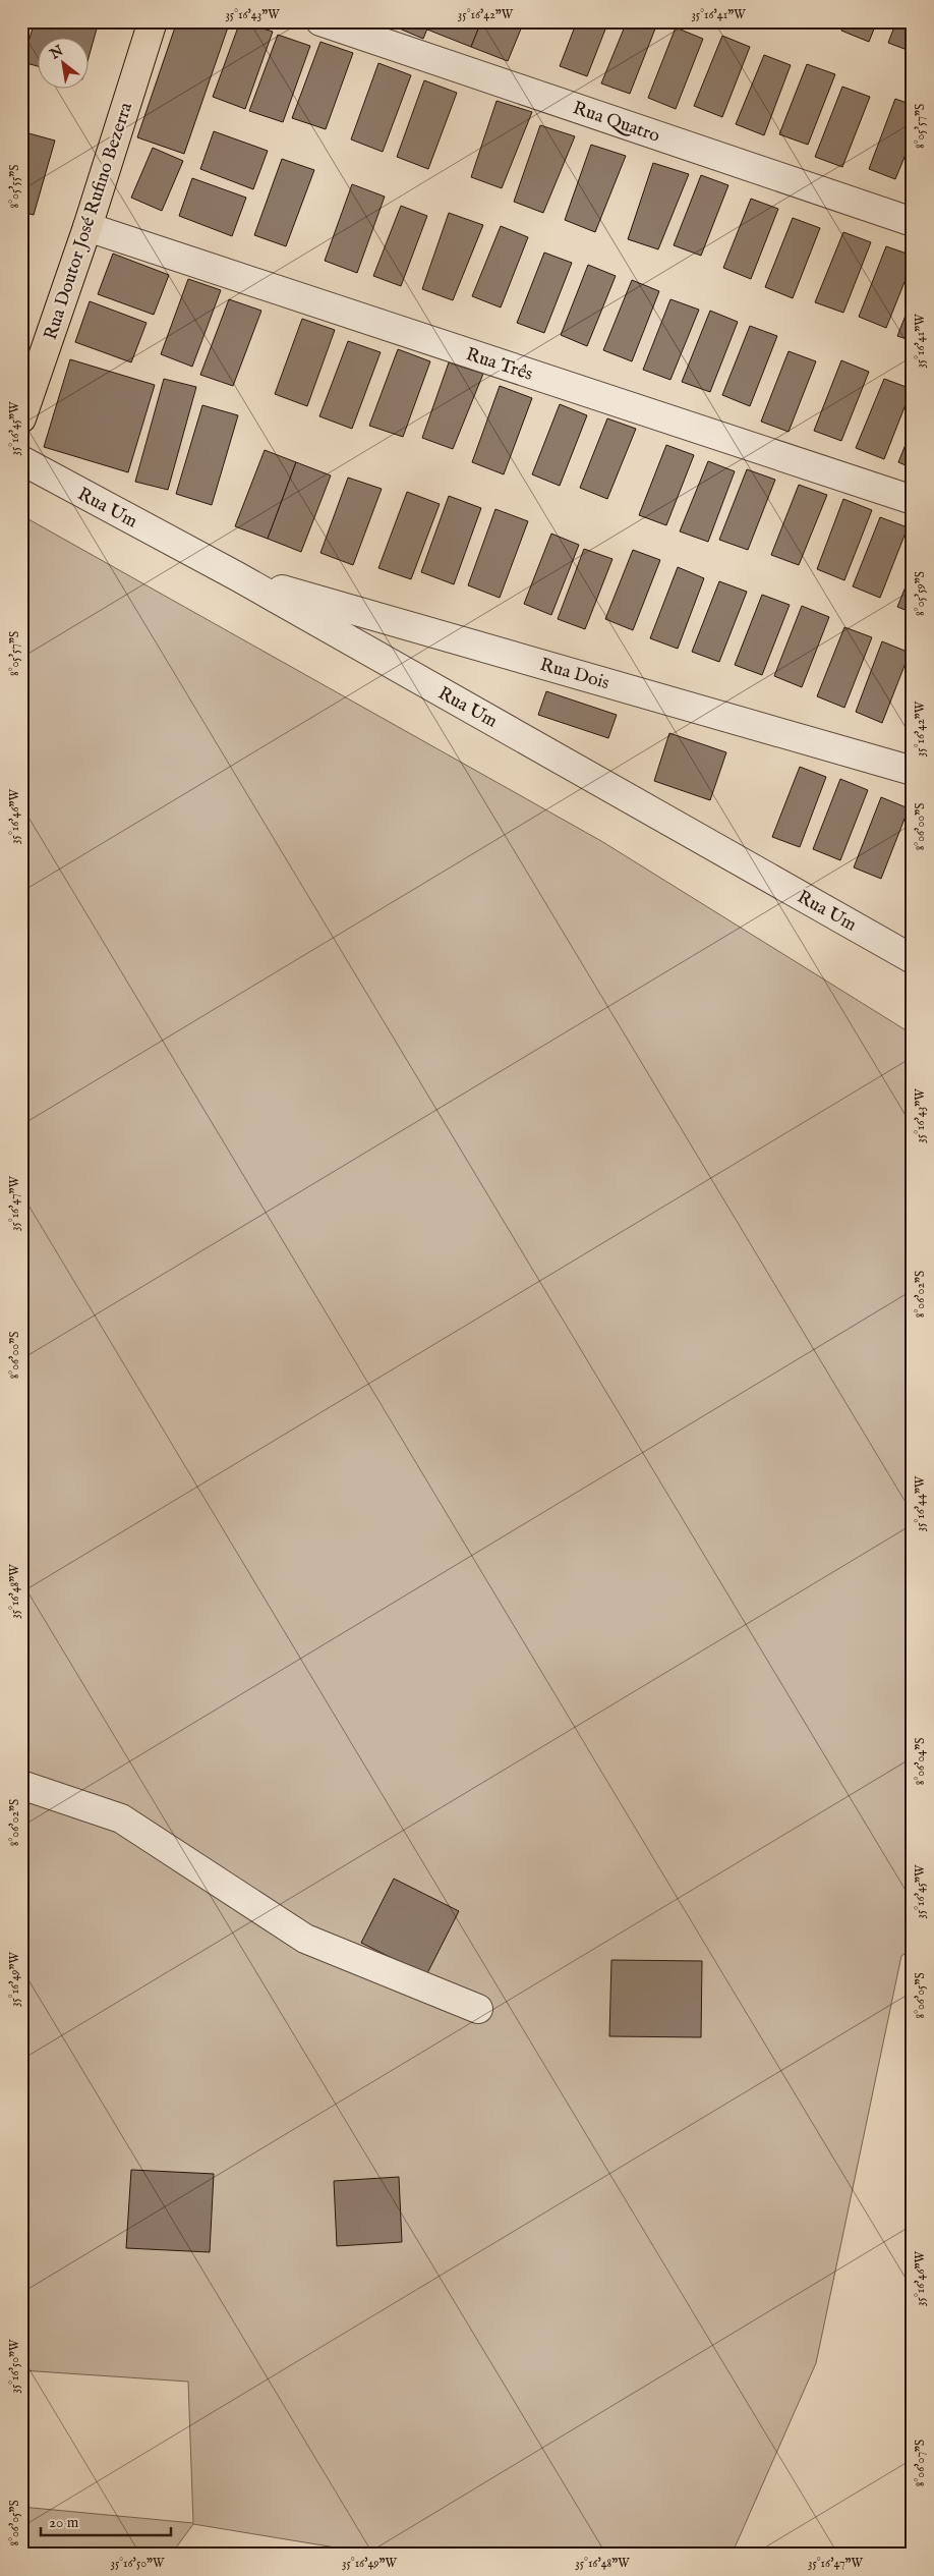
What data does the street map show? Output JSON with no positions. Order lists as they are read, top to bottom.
{
  "streets": {
    "main road": ["Rua Doutor José Rufino Bezerra"],
    "street": [
      "Rua Quatro",
      "Rua Três",
      "Rua Um",
      "Rua Dois"
    ]
  },
  "crossings": [
    ["Rua Doutor José Rufino Bezerra", "Rua Três"],
    ["Rua Um", "Rua Dois"]
  ],
  "scale_bar": "20 m",
  "north": "top left",
  "coordinates": [
    "35°16'43\"W",
    "35°16'42\"W",
    "35°16'41\"W",
    "8°05'57\"S",
    "8°05'55\"S",
    "35°16'45\"W",
    "8°05'59\"S",
    "35°16'46\"W",
    "8°06'00\"S",
    "35°16'47\"W",
    "8°06'02\"S",
    "35°16'44\"W",
    "35°16'48\"W",
    "8°06'04\"S",
    "35°16'49\"W",
    "8°06'05\"S",
    "35°16'50\"W",
    "8°06'07\"S"
  ]
}
